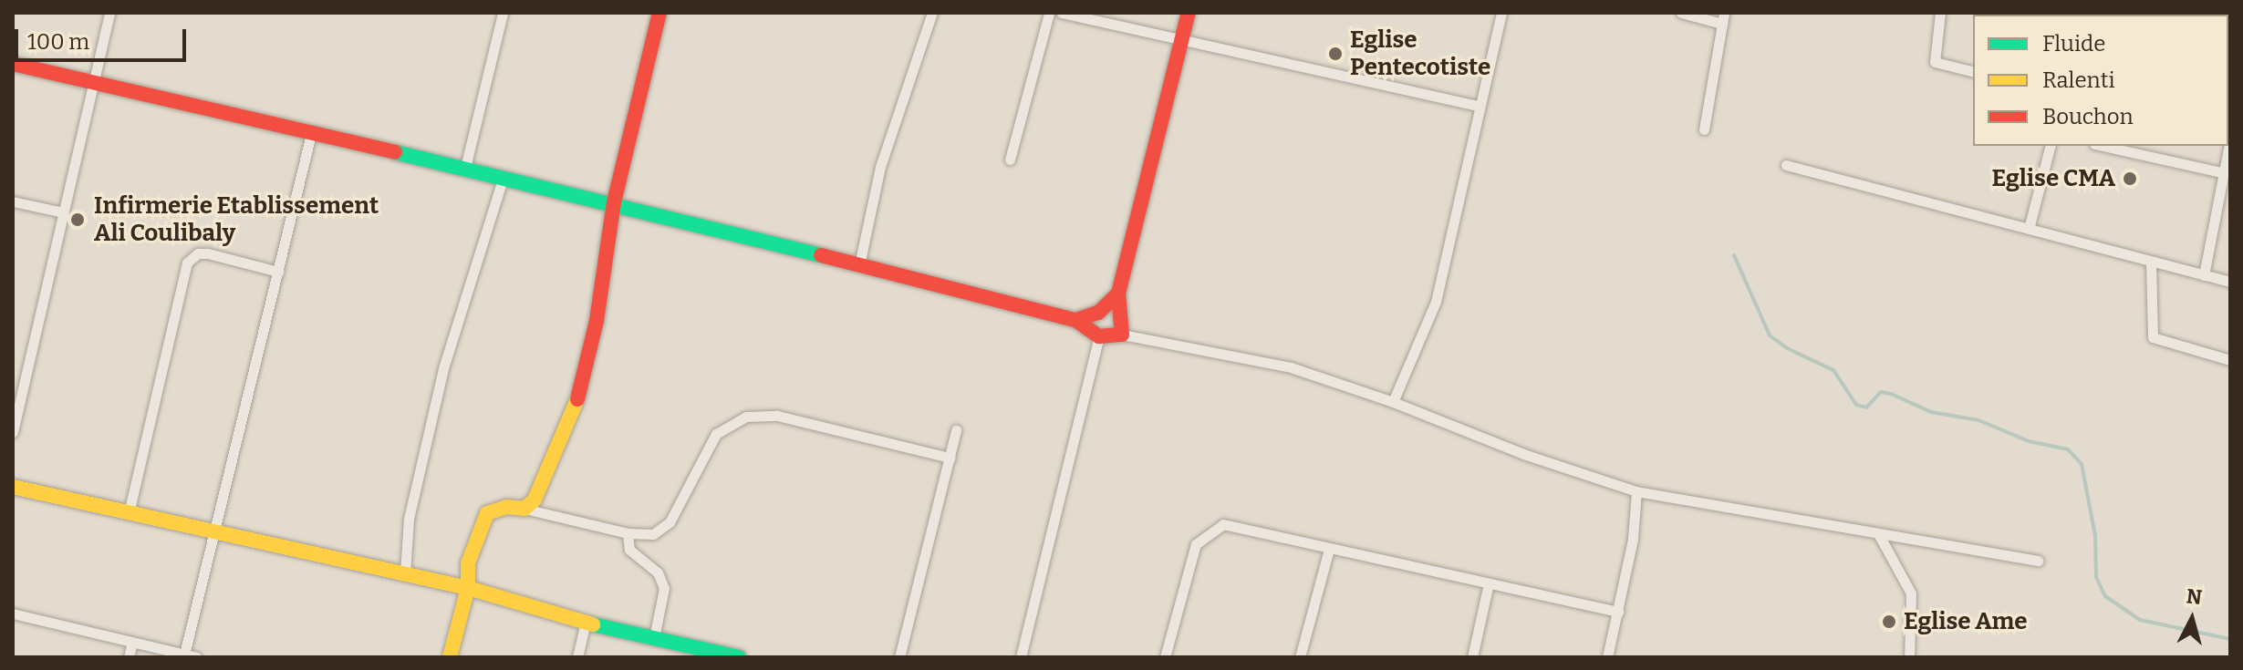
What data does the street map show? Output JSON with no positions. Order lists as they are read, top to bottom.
{
  "places": [
    "Eglise Pentecotiste",
    "Eglise CMA",
    "Infirmerie Etablissement Ali Coulibaly",
    "Eglise Ame"
  ],
  "legend": ["Fluide", "Ralenti", "Bouchon"],
  "scale_bar": "100 m",
  "north": "top"
}
